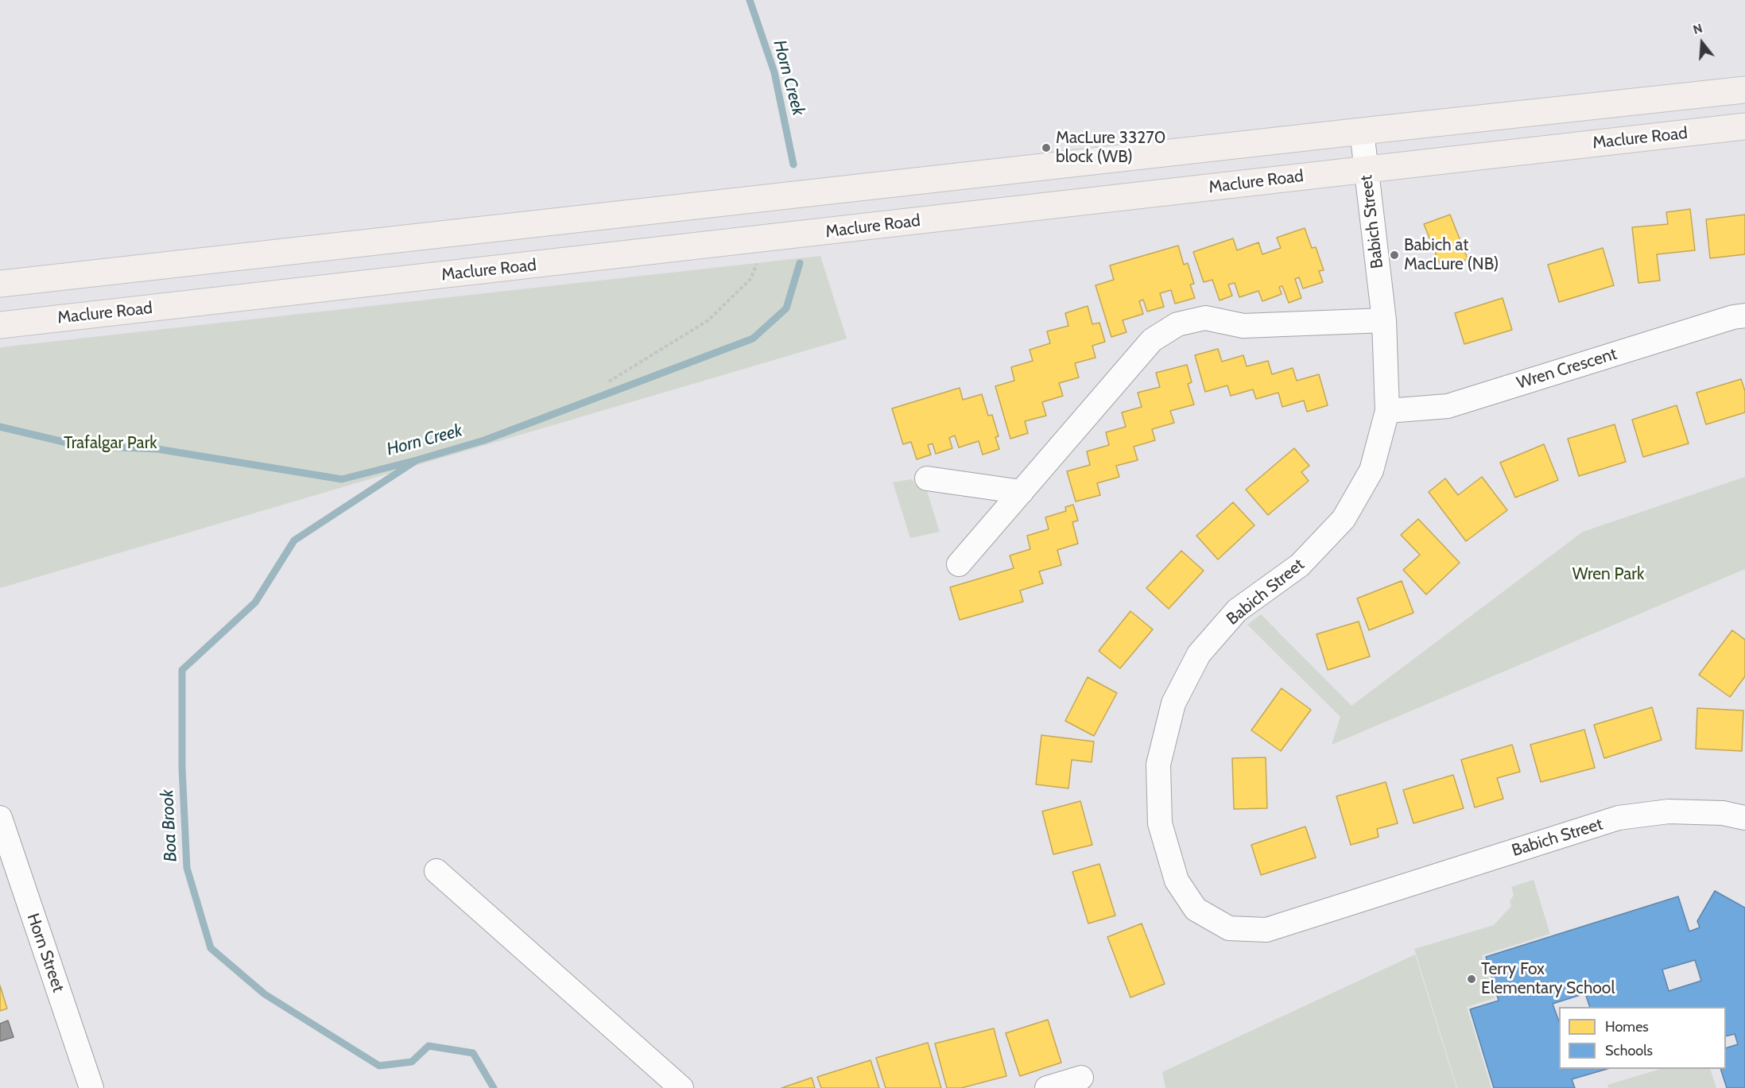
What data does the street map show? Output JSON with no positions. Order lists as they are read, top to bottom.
{
  "streets": {
    "main road": ["Maclure Road"],
    "street": ["Babich Street", "Wren Crescent", "Horn Street"]
  },
  "crossings": [
    ["Maclure Road", "Babich Street"],
    ["Babich Street", "Wren Crescent"]
  ],
  "water": ["Horn Creek", "Boa Brook"],
  "parks": ["Trafalgar Park", "Wren Park"],
  "places": ["MacLure 33270 block (WB)", "Babich at MacLure (NB)", "Terry Fox Elementary School"],
  "legend": ["Homes", "Schools"],
  "north": "top"
}
